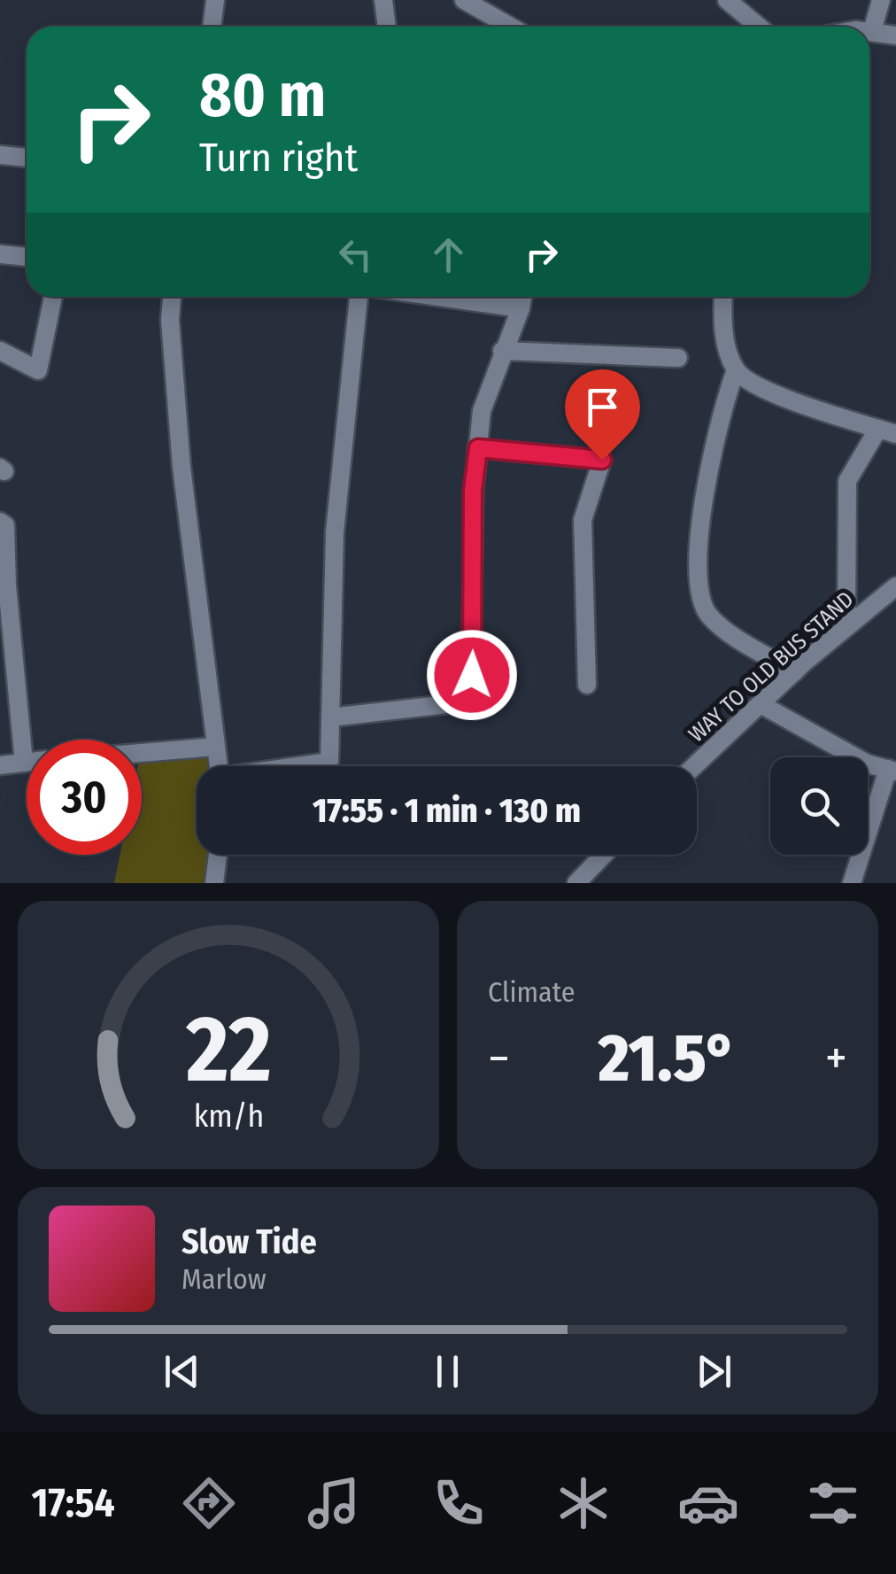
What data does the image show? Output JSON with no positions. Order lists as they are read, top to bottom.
{
  "streets": {
    "street": ["WAY TO OLD BUS STAND"]
  },
  "page": {
    "turn": ["80 m", "Turn right"],
    "limit": "30",
    "trip": "17:55 · 1 min · 130 m",
    "tile": "Climate",
    "heat": ["−", "21.5°", "+"],
    "song": ["Slow Tide", "Marlow"],
    "tabs": "17:54",
    "gauge": ["22", "km/h"]
  }
}
